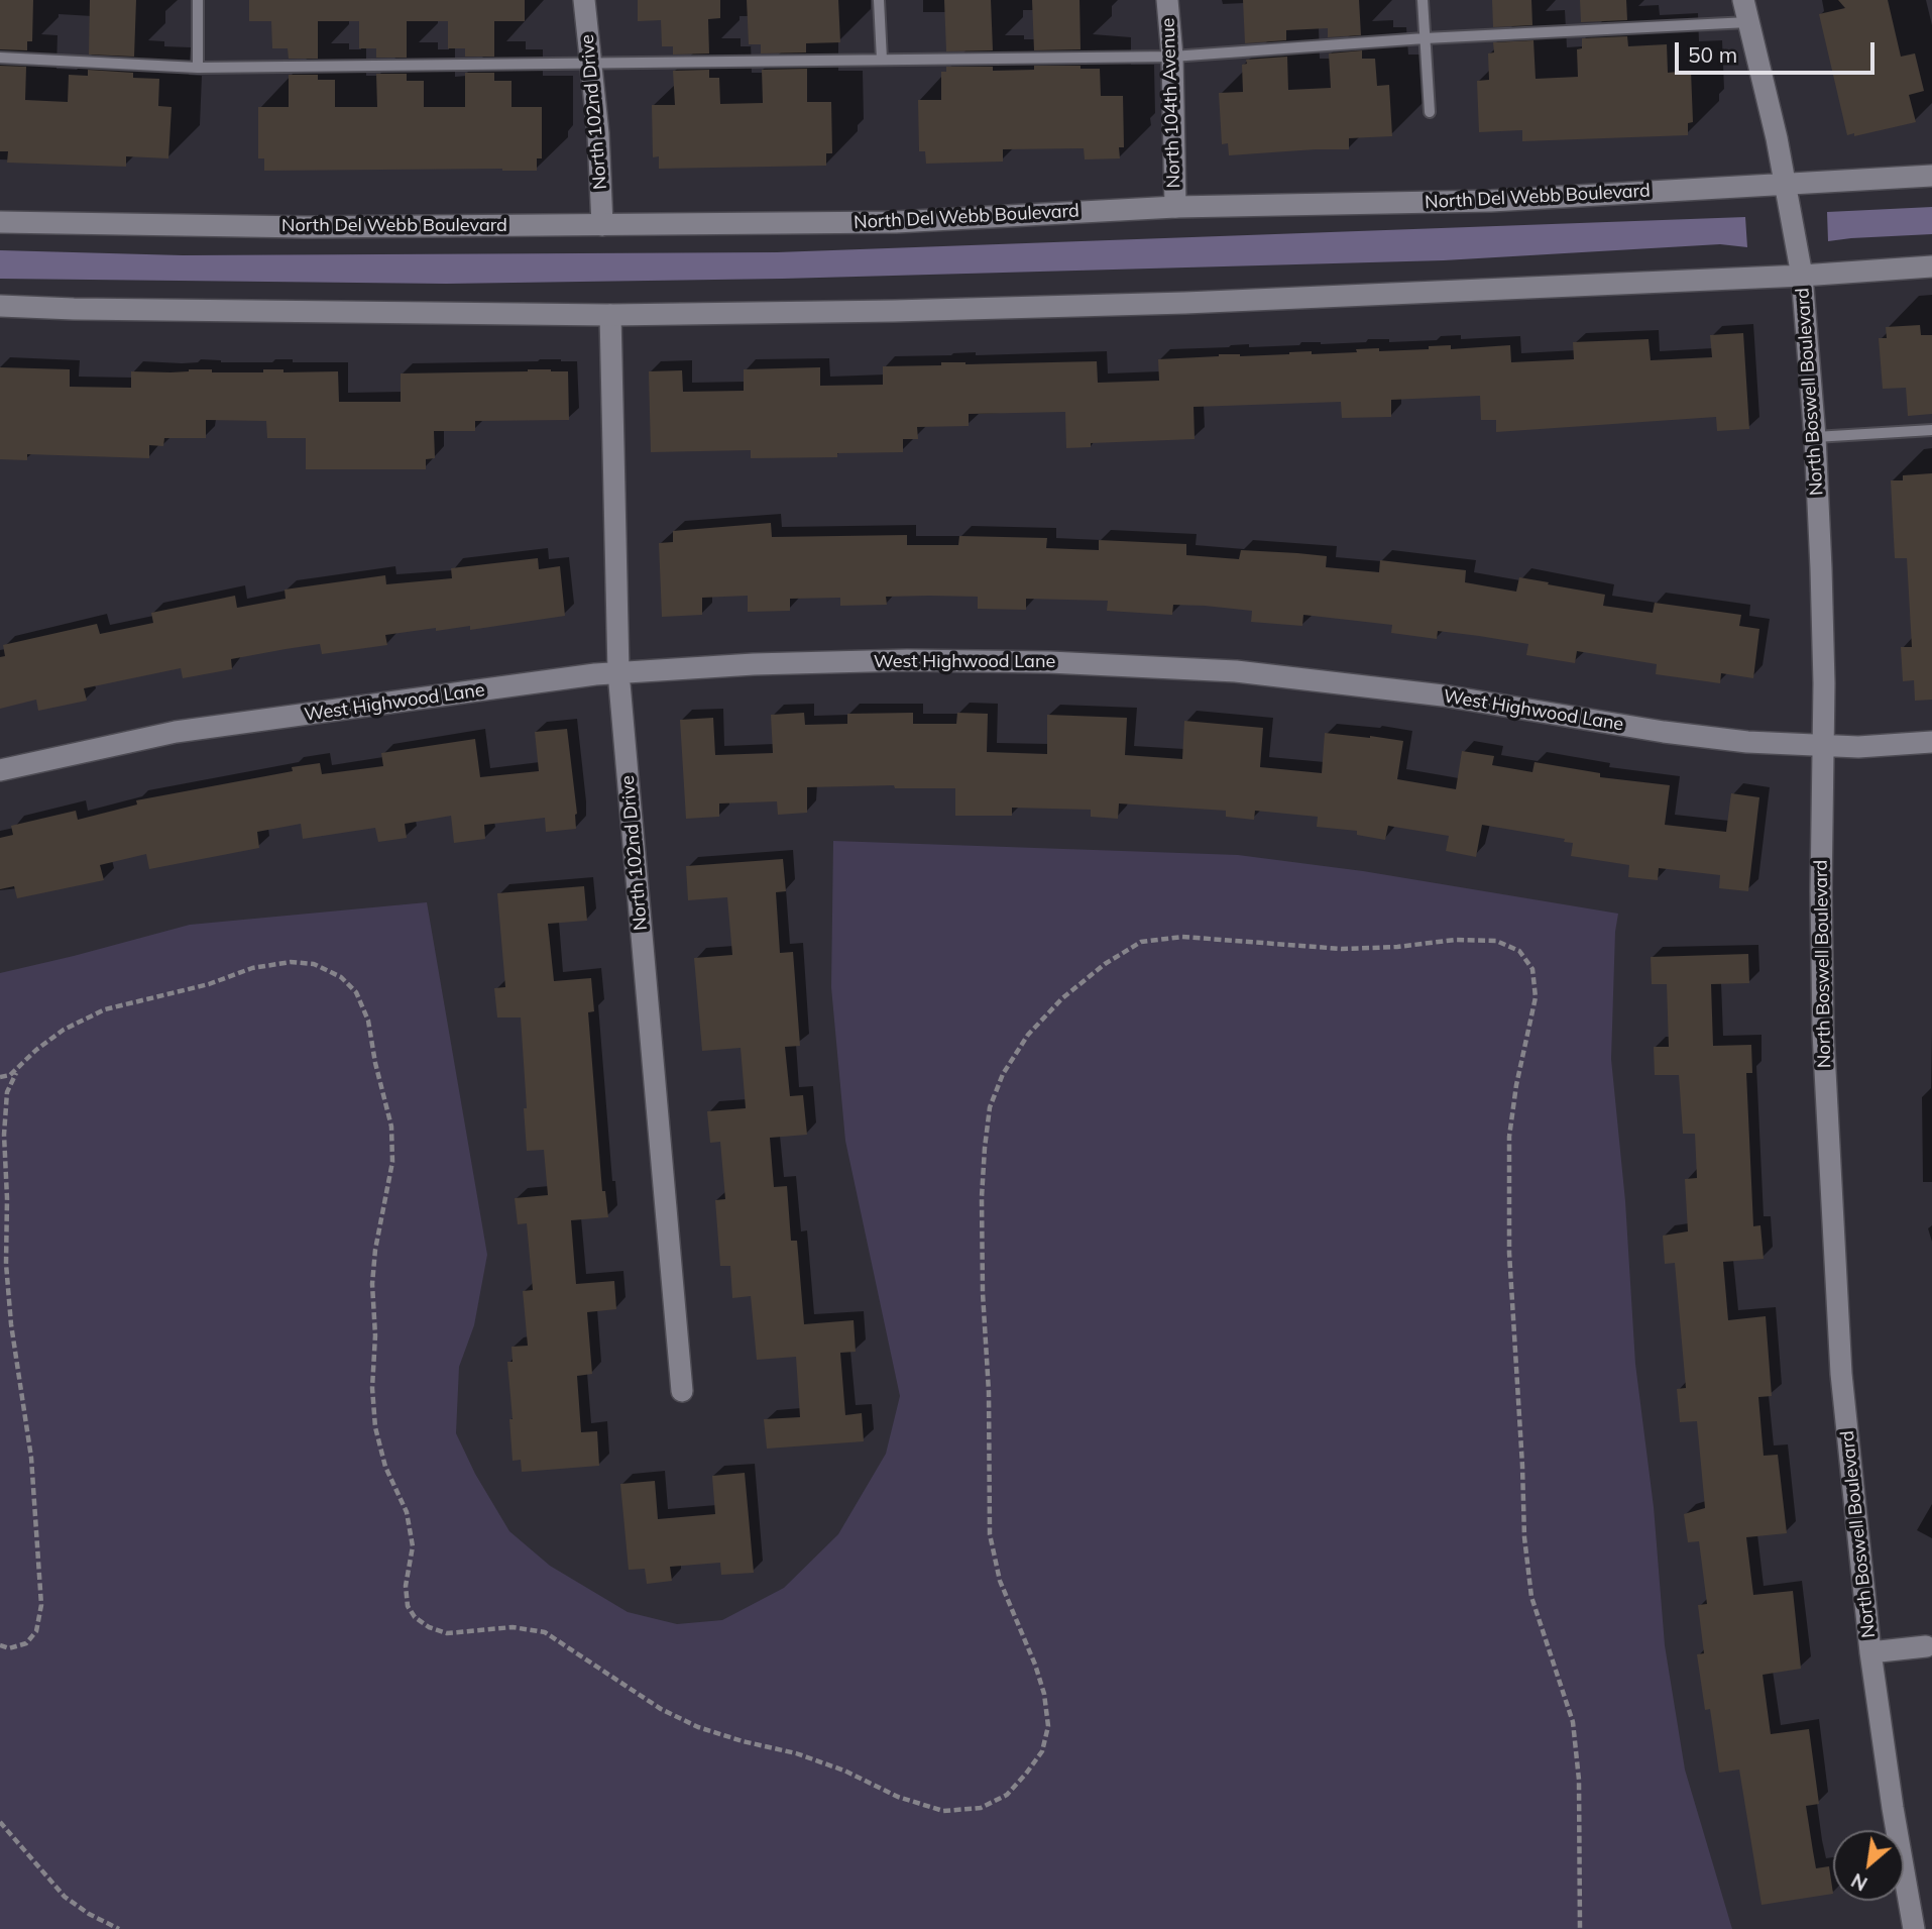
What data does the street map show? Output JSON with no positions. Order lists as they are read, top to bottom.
{
  "streets": {
    "street": [
      "North 104th Avenue",
      "North 102nd Drive",
      "North Del Webb Boulevard",
      "North Boswell Boulevard",
      "West Highwood Lane"
    ]
  },
  "crossings": [
    ["North 104th Avenue", "North Del Webb Boulevard"],
    ["North 102nd Drive", "North Del Webb Boulevard"],
    ["North 102nd Drive", "West Highwood Lane"],
    ["North Del Webb Boulevard", "North Boswell Boulevard"],
    ["North Boswell Boulevard", "West Highwood Lane"]
  ],
  "scale_bar": "50 m",
  "north": "bottom left"
}
